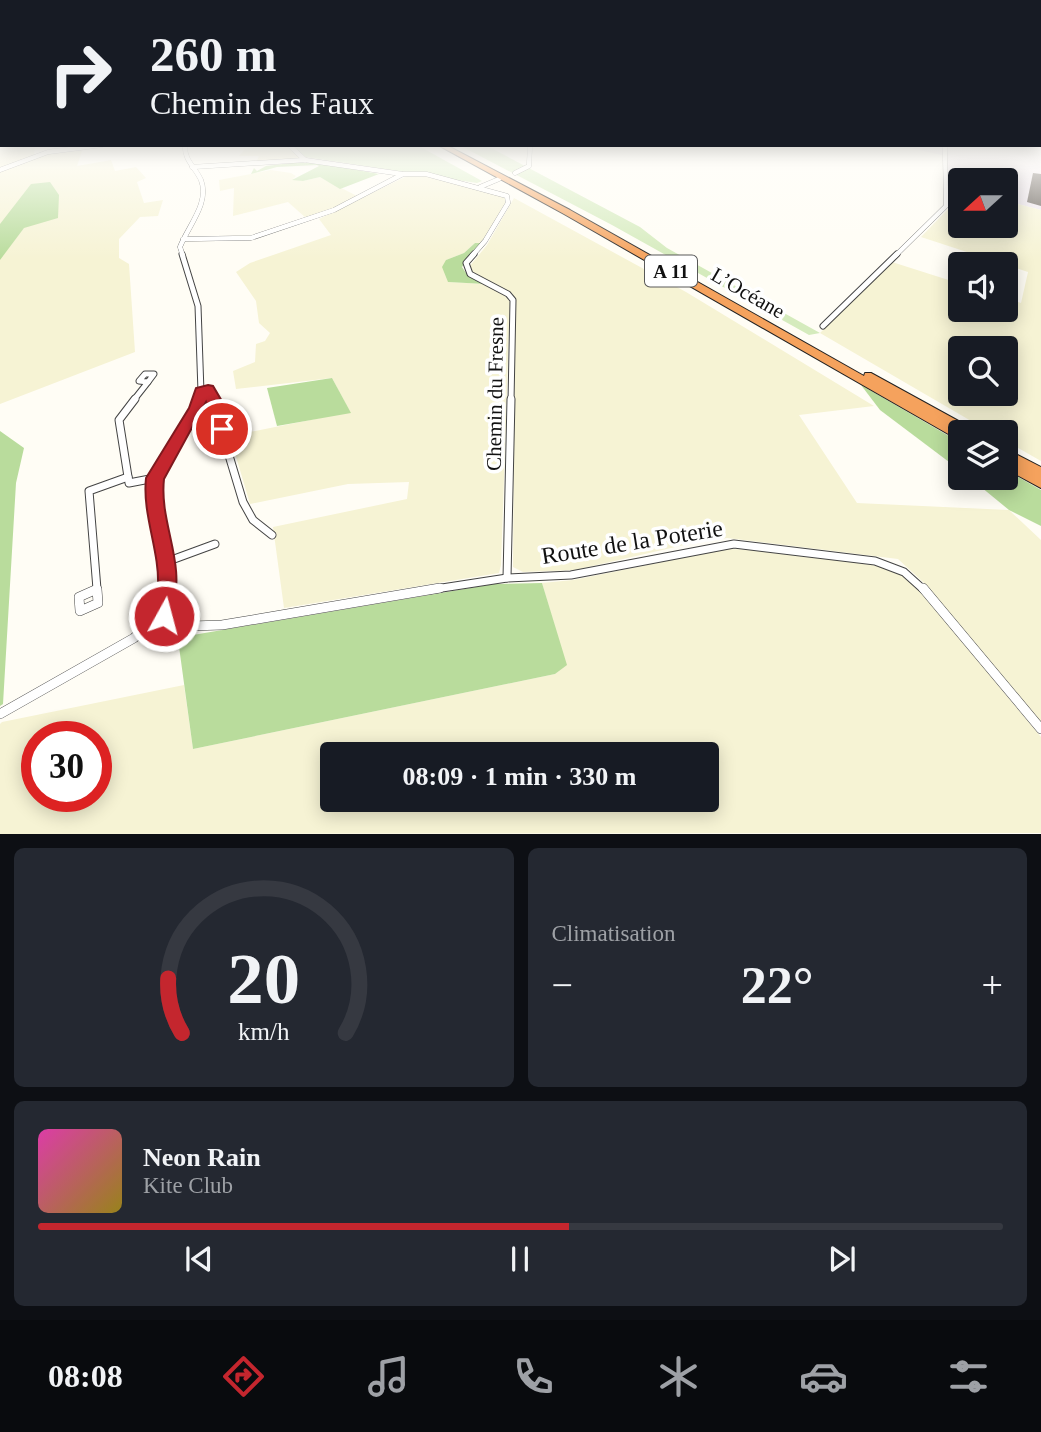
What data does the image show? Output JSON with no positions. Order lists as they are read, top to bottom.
{
  "streets": {
    "highway": ["A 11", "L’Océane"],
    "street": ["Chemin du Fresne", "Route de la Poterie"]
  },
  "crossings": [
    ["Chemin du Fresne", "Route de la Poterie"]
  ],
  "north": "left",
  "page": {
    "turn": ["260 m", "Chemin des Faux"],
    "limit": "30",
    "trip": "08:09 · 1 min · 330 m",
    "tile": "Climatisation",
    "heat": ["−", "22°", "+"],
    "song": ["Neon Rain", "Kite Club"],
    "tabs": "08:08",
    "gauge": ["20", "km/h"]
  }
}
